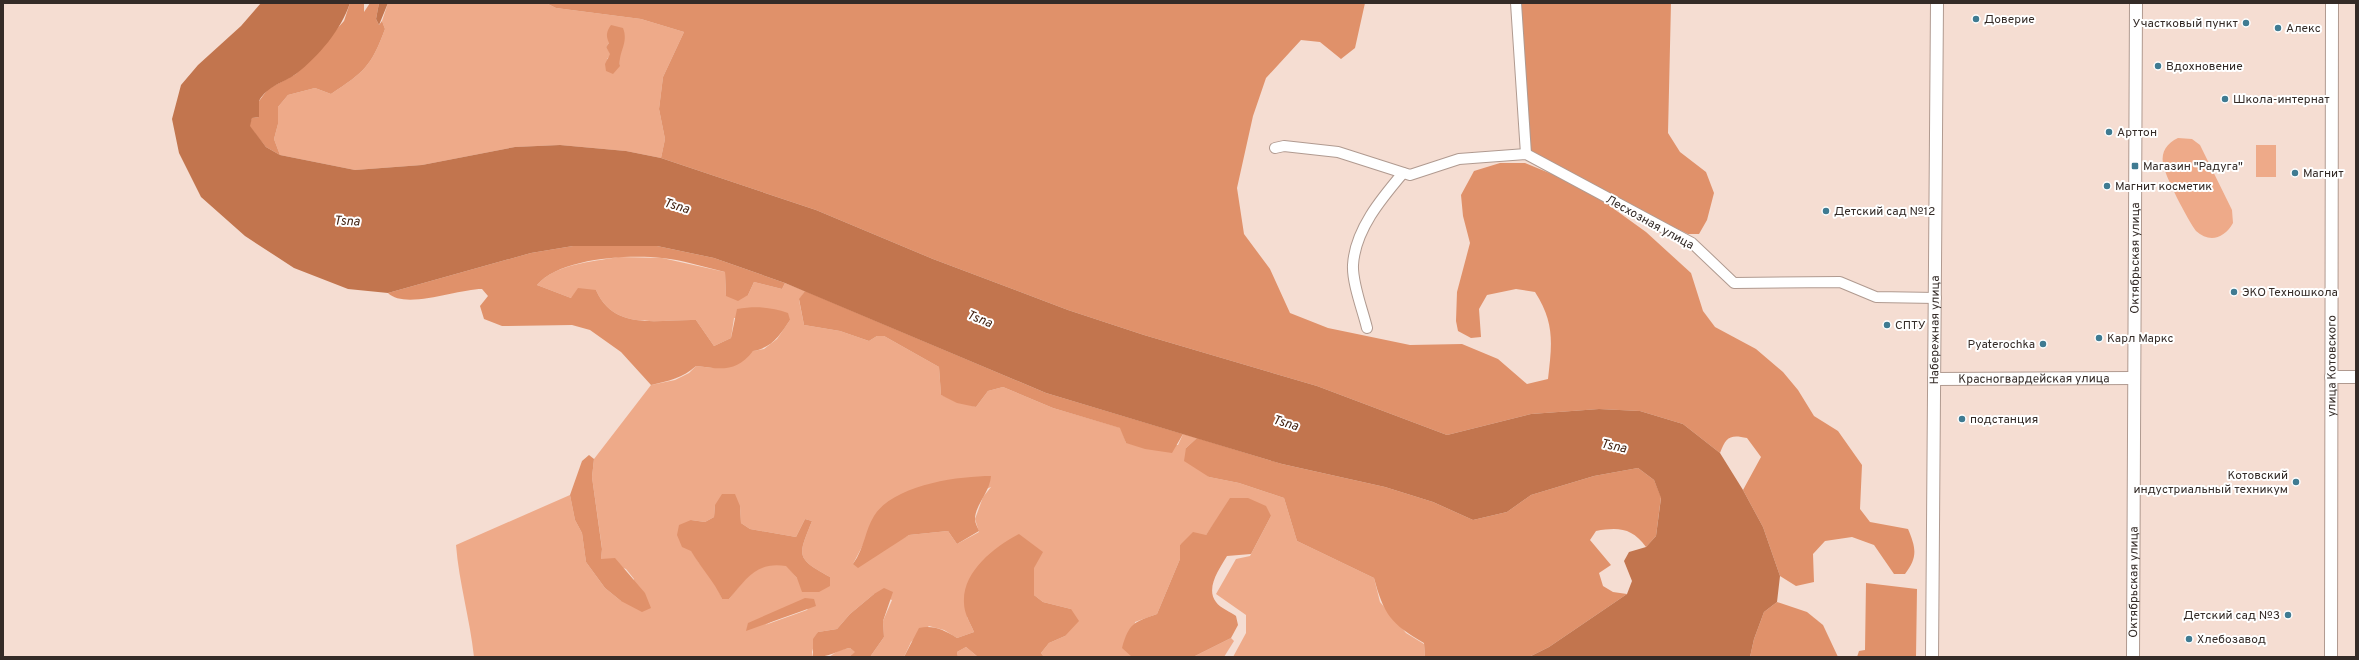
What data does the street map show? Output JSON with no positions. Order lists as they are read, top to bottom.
{
  "streets": {
    "street": [
      "Лесхозная улица",
      "Октябрьская улица",
      "Набережная улица",
      "улица Котовского",
      "Красногвардейская улица"
    ]
  },
  "crossings": [
    ["Лесхозная улица", "Набережная улица"],
    ["Октябрьская улица", "Красногвардейская улица"],
    ["Набережная улица", "Красногвардейская улица"]
  ],
  "water": ["Tsna"],
  "places": {
    "other": [
      "Доверие",
      "Участковый пункт",
      "Алекс",
      "Вдохновение",
      "Школа-интернат",
      "Арттон",
      "Магнит",
      "Магнит косметик",
      "Детский сад №12",
      "ЭКО Техношкола",
      "СПТУ",
      "Карл Маркс",
      "Pyaterochka",
      "подстанция",
      "Котовский индустриальный техникум",
      "Детский сад №3",
      "Хлебозавод"
    ],
    "transit": ["Магазин \"Радуга\""]
  }
}
